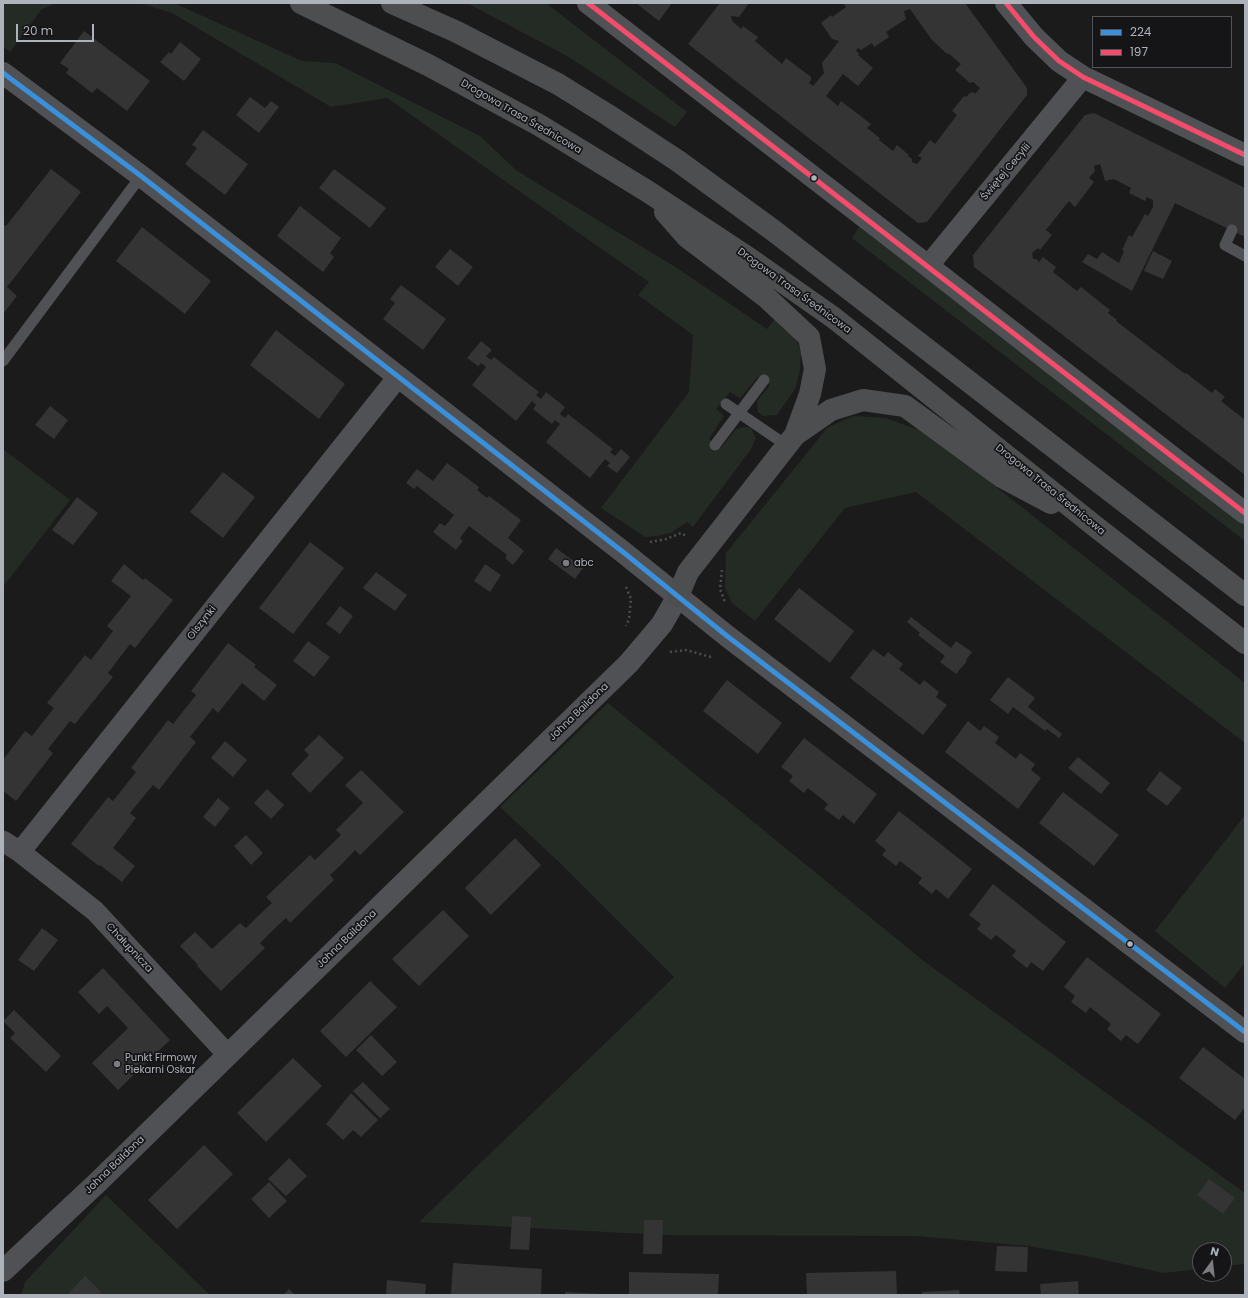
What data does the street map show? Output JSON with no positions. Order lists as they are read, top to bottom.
{
  "streets": {
    "main road": ["Drogowa Trasa Średnicowa"],
    "street": [
      "Świętej Cecylii",
      "Olszynki",
      "Johna Baildona",
      "Chałupnicza"
    ]
  },
  "crossings": [
    ["Olszynki", "Chałupnicza"],
    ["Johna Baildona", "Chałupnicza"]
  ],
  "places": ["abc", "Punkt Firmowy Piekarni Oskar"],
  "lines": ["transit line 197", "transit line 224"],
  "legend": ["224", "197"],
  "scale_bar": "20 m",
  "north": "top"
}
